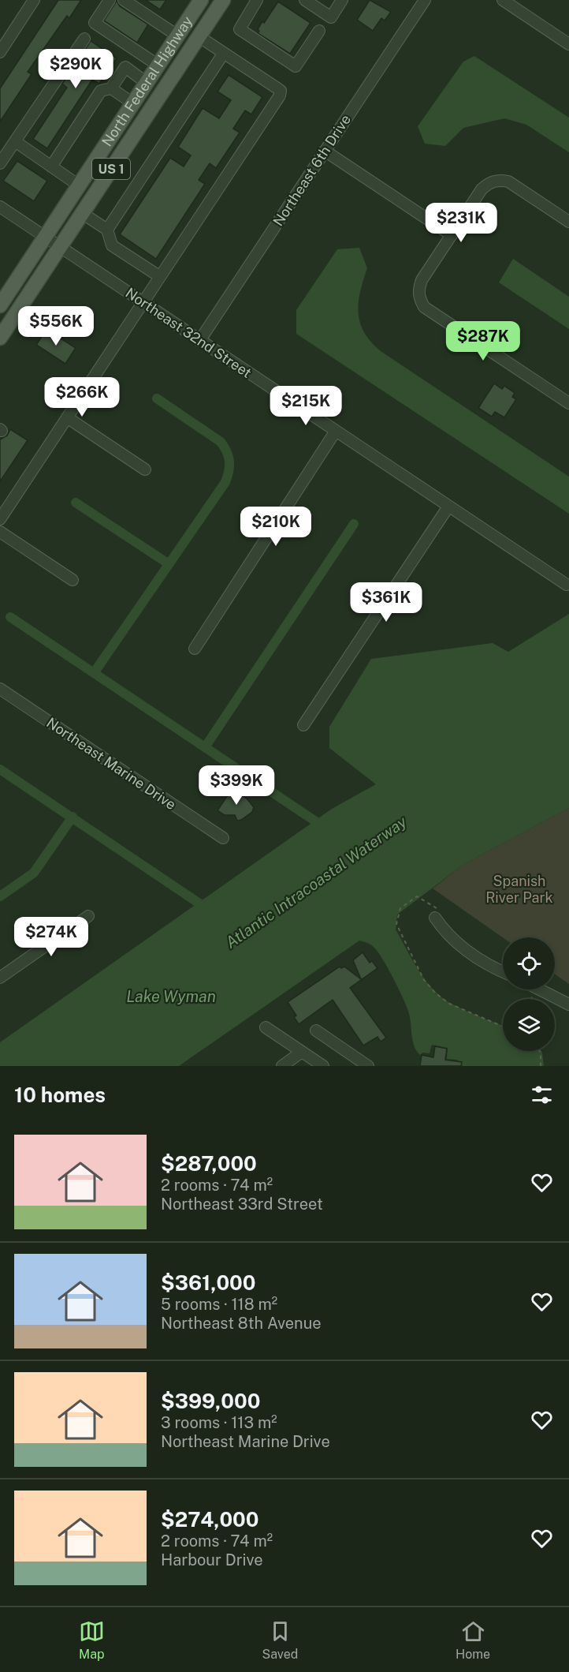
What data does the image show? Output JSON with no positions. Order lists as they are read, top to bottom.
{
  "streets": {
    "main road": ["North Federal Highway", "US 1"],
    "street": ["Northeast 6th Drive", "Northeast 32nd Street", "Northeast Marine Drive"]
  },
  "crossings": [
    ["North Federal Highway", "Northeast 32nd Street"],
    ["Northeast 6th Drive", "Northeast 32nd Street"]
  ],
  "water": ["Atlantic Intracoastal Waterway", "Lake Wyman"],
  "parks": ["Spanish River Park"],
  "page": {
    "price": [
      "$290K",
      "$231K",
      "$556K",
      "$287K",
      "$266K",
      "$215K",
      "$210K",
      "$361K",
      "$399K",
      "$274K"
    ],
    "heading": "10 homes",
    "list": [
      {
        "name": "$287,000",
        "note": "2 rooms · 74 m² · Northeast 33rd Street"
      },
      {
        "name": "$361,000",
        "note": "5 rooms · 118 m² · Northeast 8th Avenue"
      },
      {
        "name": "$399,000",
        "note": "3 rooms · 113 m² · Northeast Marine Drive"
      },
      {
        "name": "$274,000",
        "note": "2 rooms · 74 m² · Harbour Drive"
      }
    ],
    "tabs": ["Map", "Saved", "Home"]
  }
}
